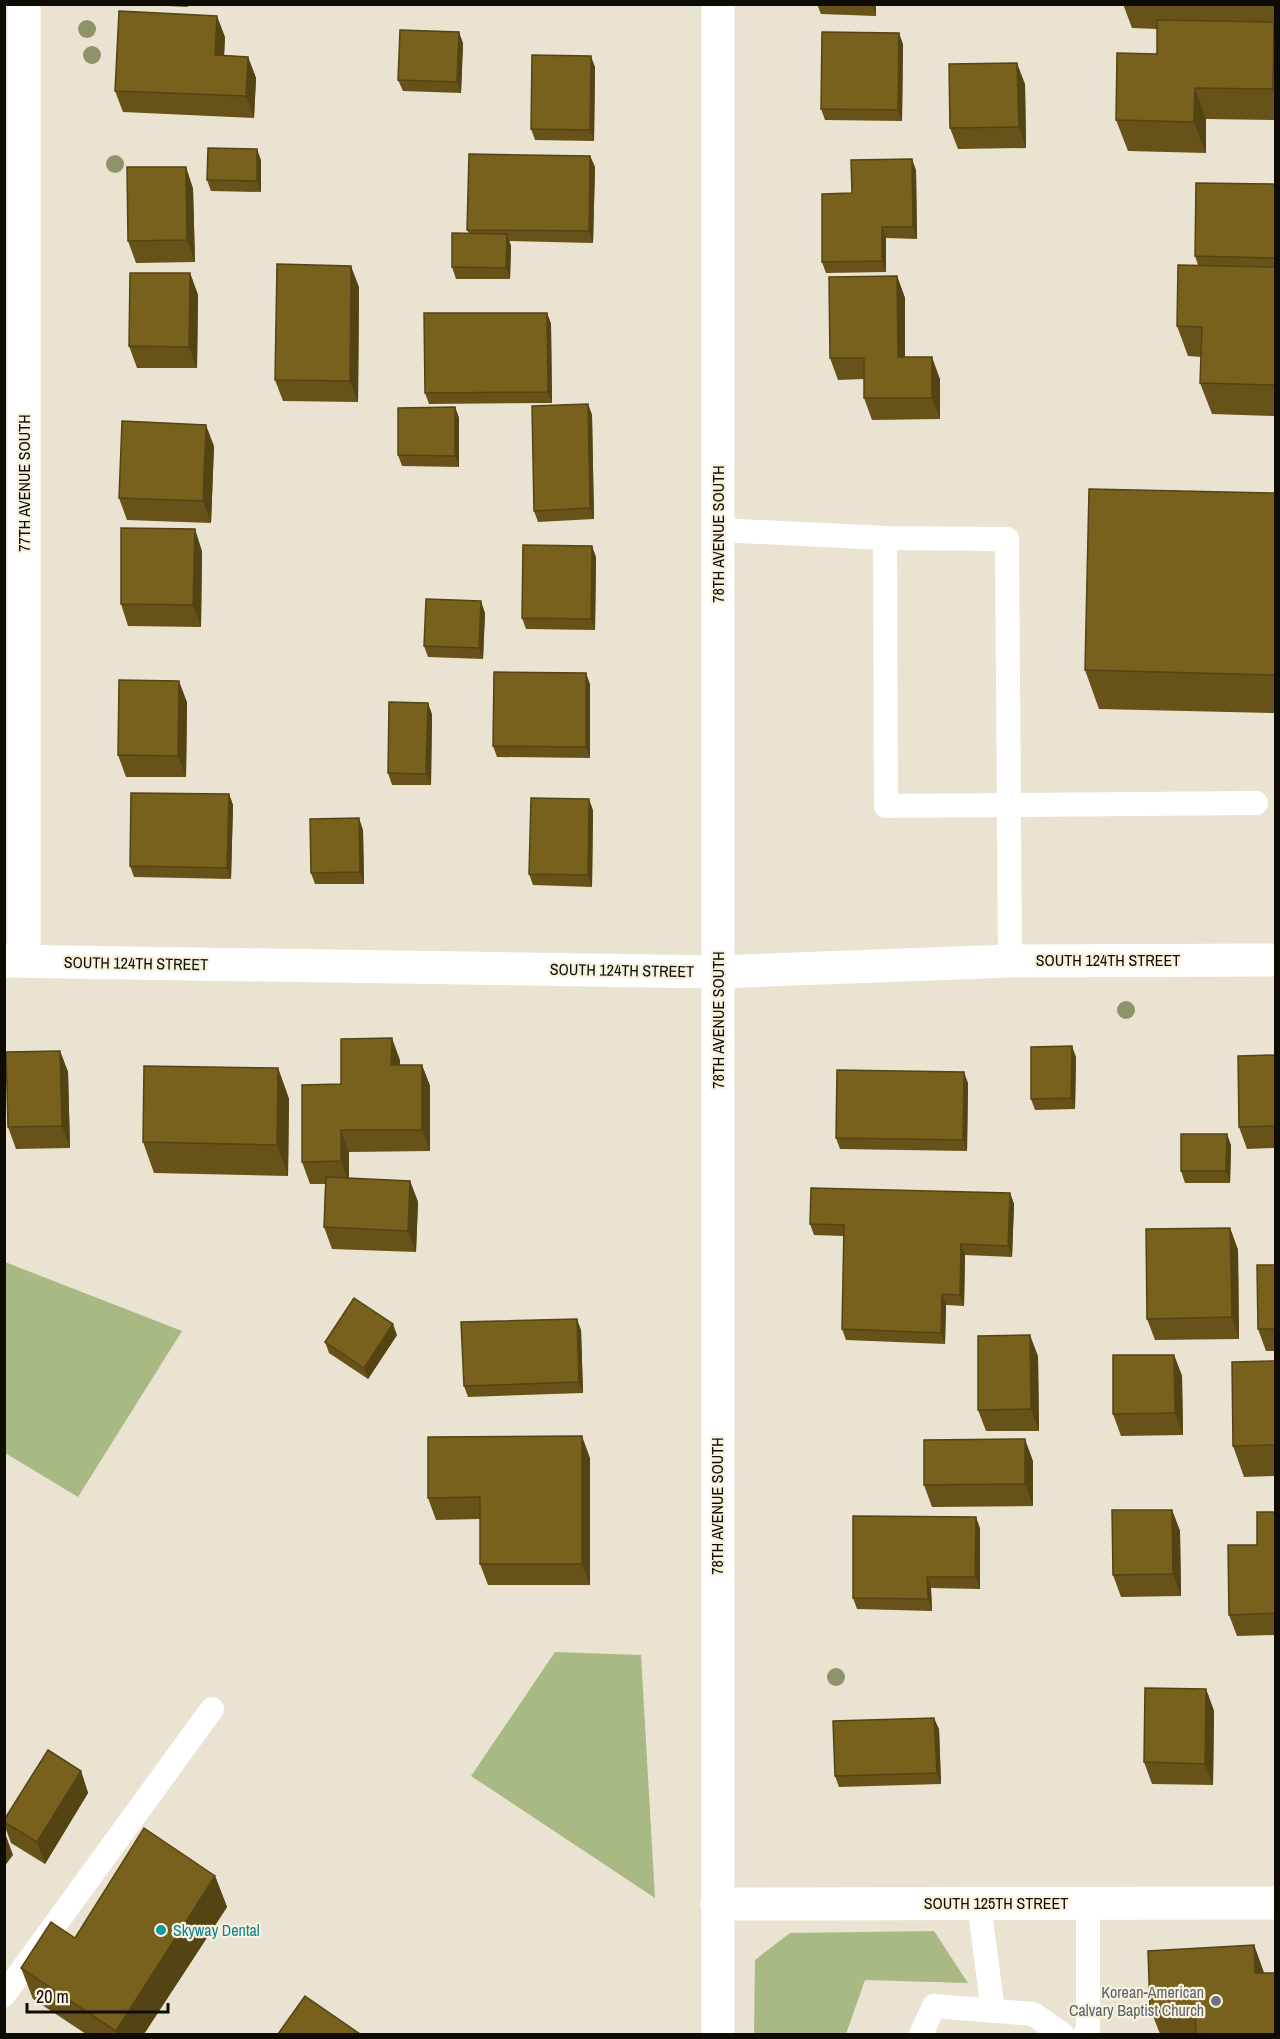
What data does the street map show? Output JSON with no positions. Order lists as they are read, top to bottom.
{
  "streets": {
    "street": [
      "77TH AVENUE SOUTH",
      "78TH AVENUE SOUTH",
      "SOUTH 124TH STREET",
      "SOUTH 125TH STREET"
    ]
  },
  "crossings": [
    ["77TH AVENUE SOUTH", "SOUTH 124TH STREET"],
    ["78TH AVENUE SOUTH", "SOUTH 124TH STREET"],
    ["78TH AVENUE SOUTH", "SOUTH 125TH STREET"]
  ],
  "places": ["Skyway Dental", "Korean-American Calvary Baptist Church"],
  "scale_bar": "20 m"
}
